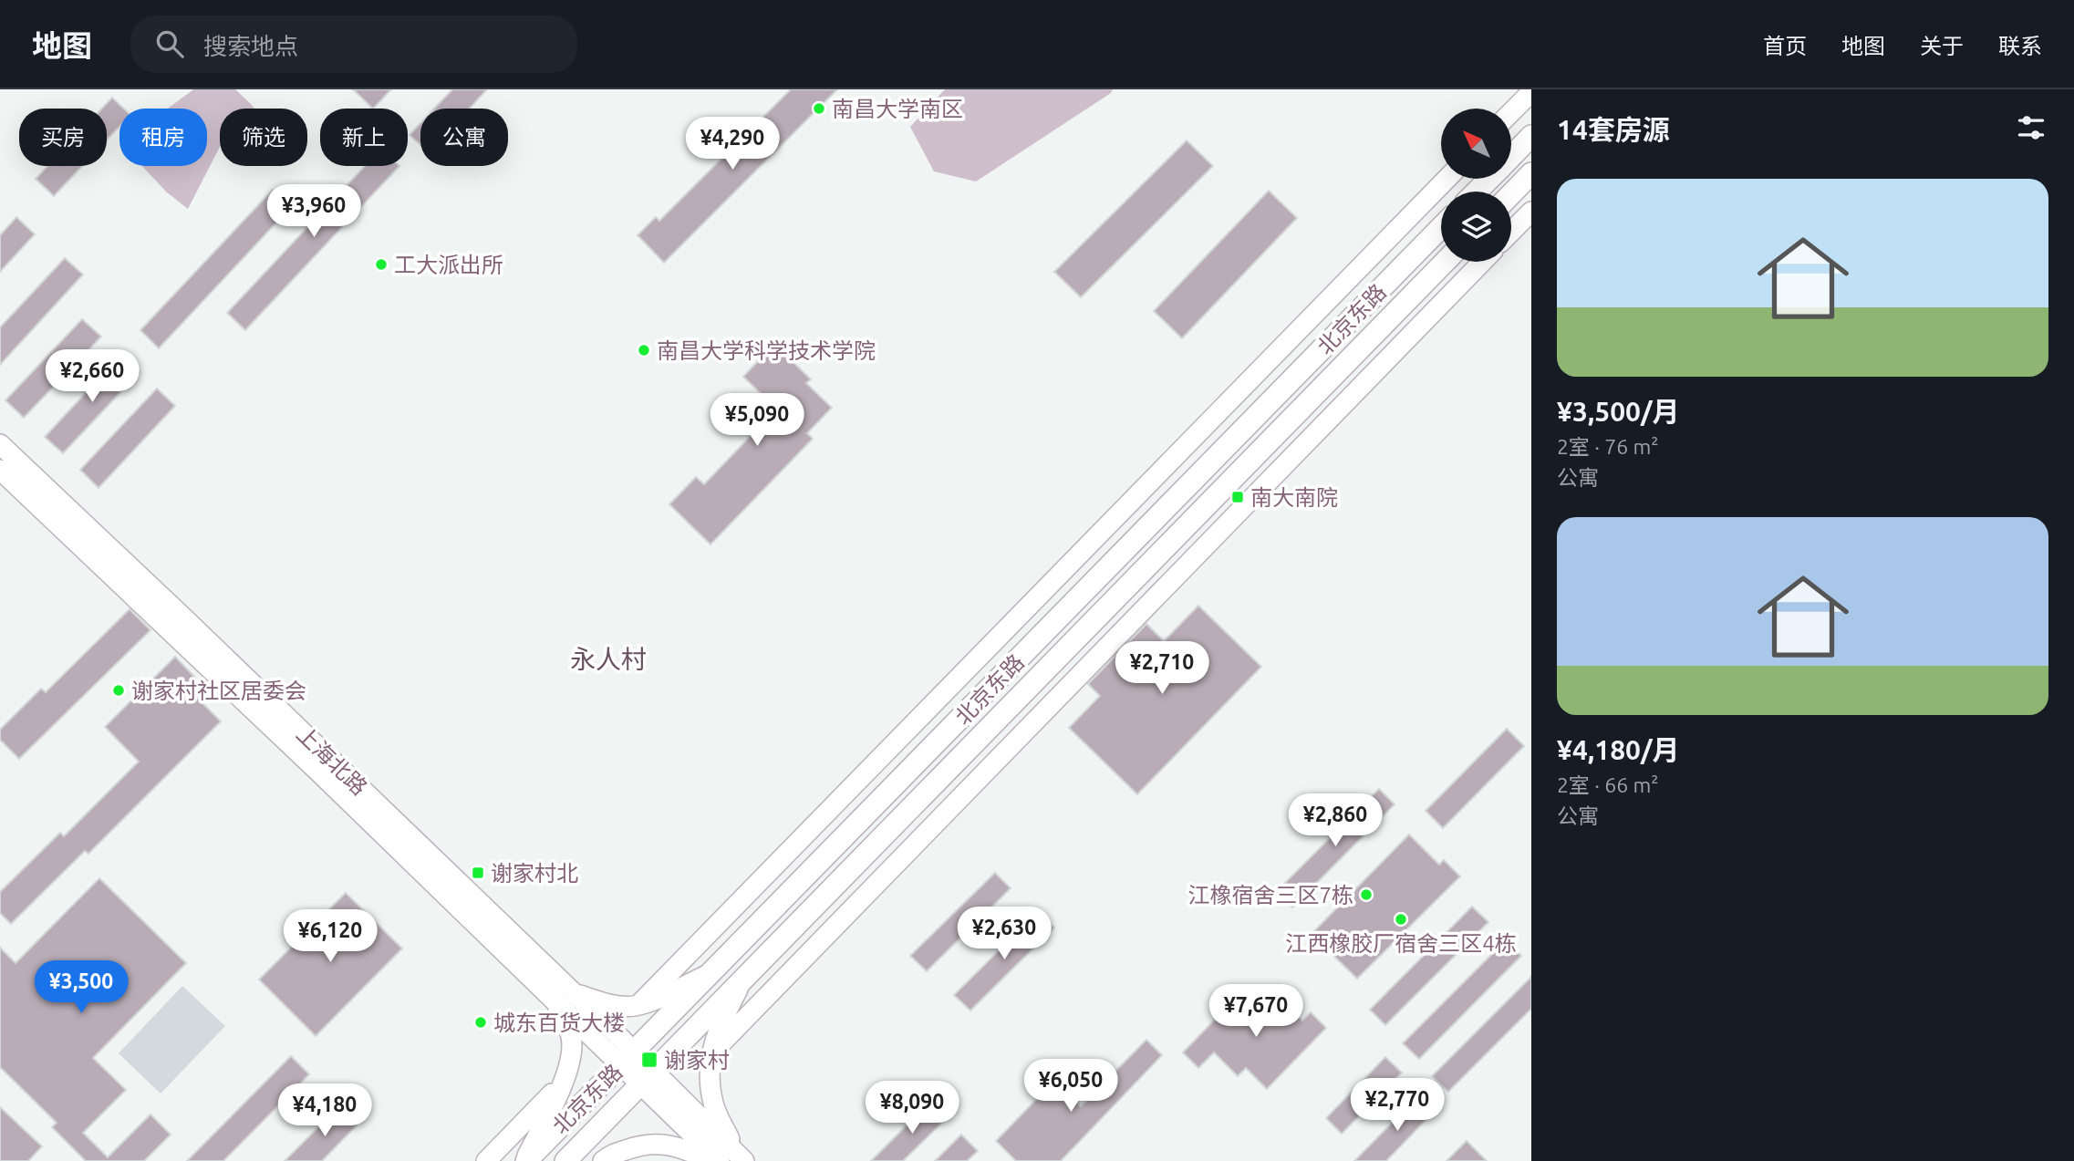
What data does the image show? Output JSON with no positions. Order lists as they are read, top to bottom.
{
  "streets": {
    "main road": ["北京东路", "上海北路"]
  },
  "crossings": [
    ["北京东路", "上海北路"]
  ],
  "districts": ["永人村"],
  "places": {
    "other": [
      "南昌大学南区",
      "工大派出所",
      "南昌大学科学技术学院",
      "谢家村社区居委会",
      "江橡宿舍三区7栋",
      "江西橡胶厂宿舍三区4栋",
      "城东百货大楼"
    ],
    "transit": ["南大南院", "谢家村北", "谢家村"]
  },
  "north": "top left",
  "page": {
    "header": "地图",
    "search": "搜索地点",
    "nav": [
      "首页",
      "地图",
      "关于",
      "联系"
    ],
    "heading": "14套房源",
    "chip": [
      "买房",
      "租房",
      "筛选",
      "新上",
      "公寓"
    ],
    "price": [
      "¥4,290",
      "¥3,960",
      "¥2,660",
      "¥5,090",
      "¥2,710",
      "¥2,860",
      "¥2,630",
      "¥6,120",
      "¥3,500",
      "¥7,670",
      "¥6,050",
      "¥2,770",
      "¥8,090",
      "¥4,180"
    ],
    "list": [
      {
        "name": "¥3,500/月",
        "note": "2室 · 76 m² · 公寓"
      },
      {
        "name": "¥4,180/月",
        "note": "2室 · 66 m² · 公寓"
      }
    ]
  }
}
